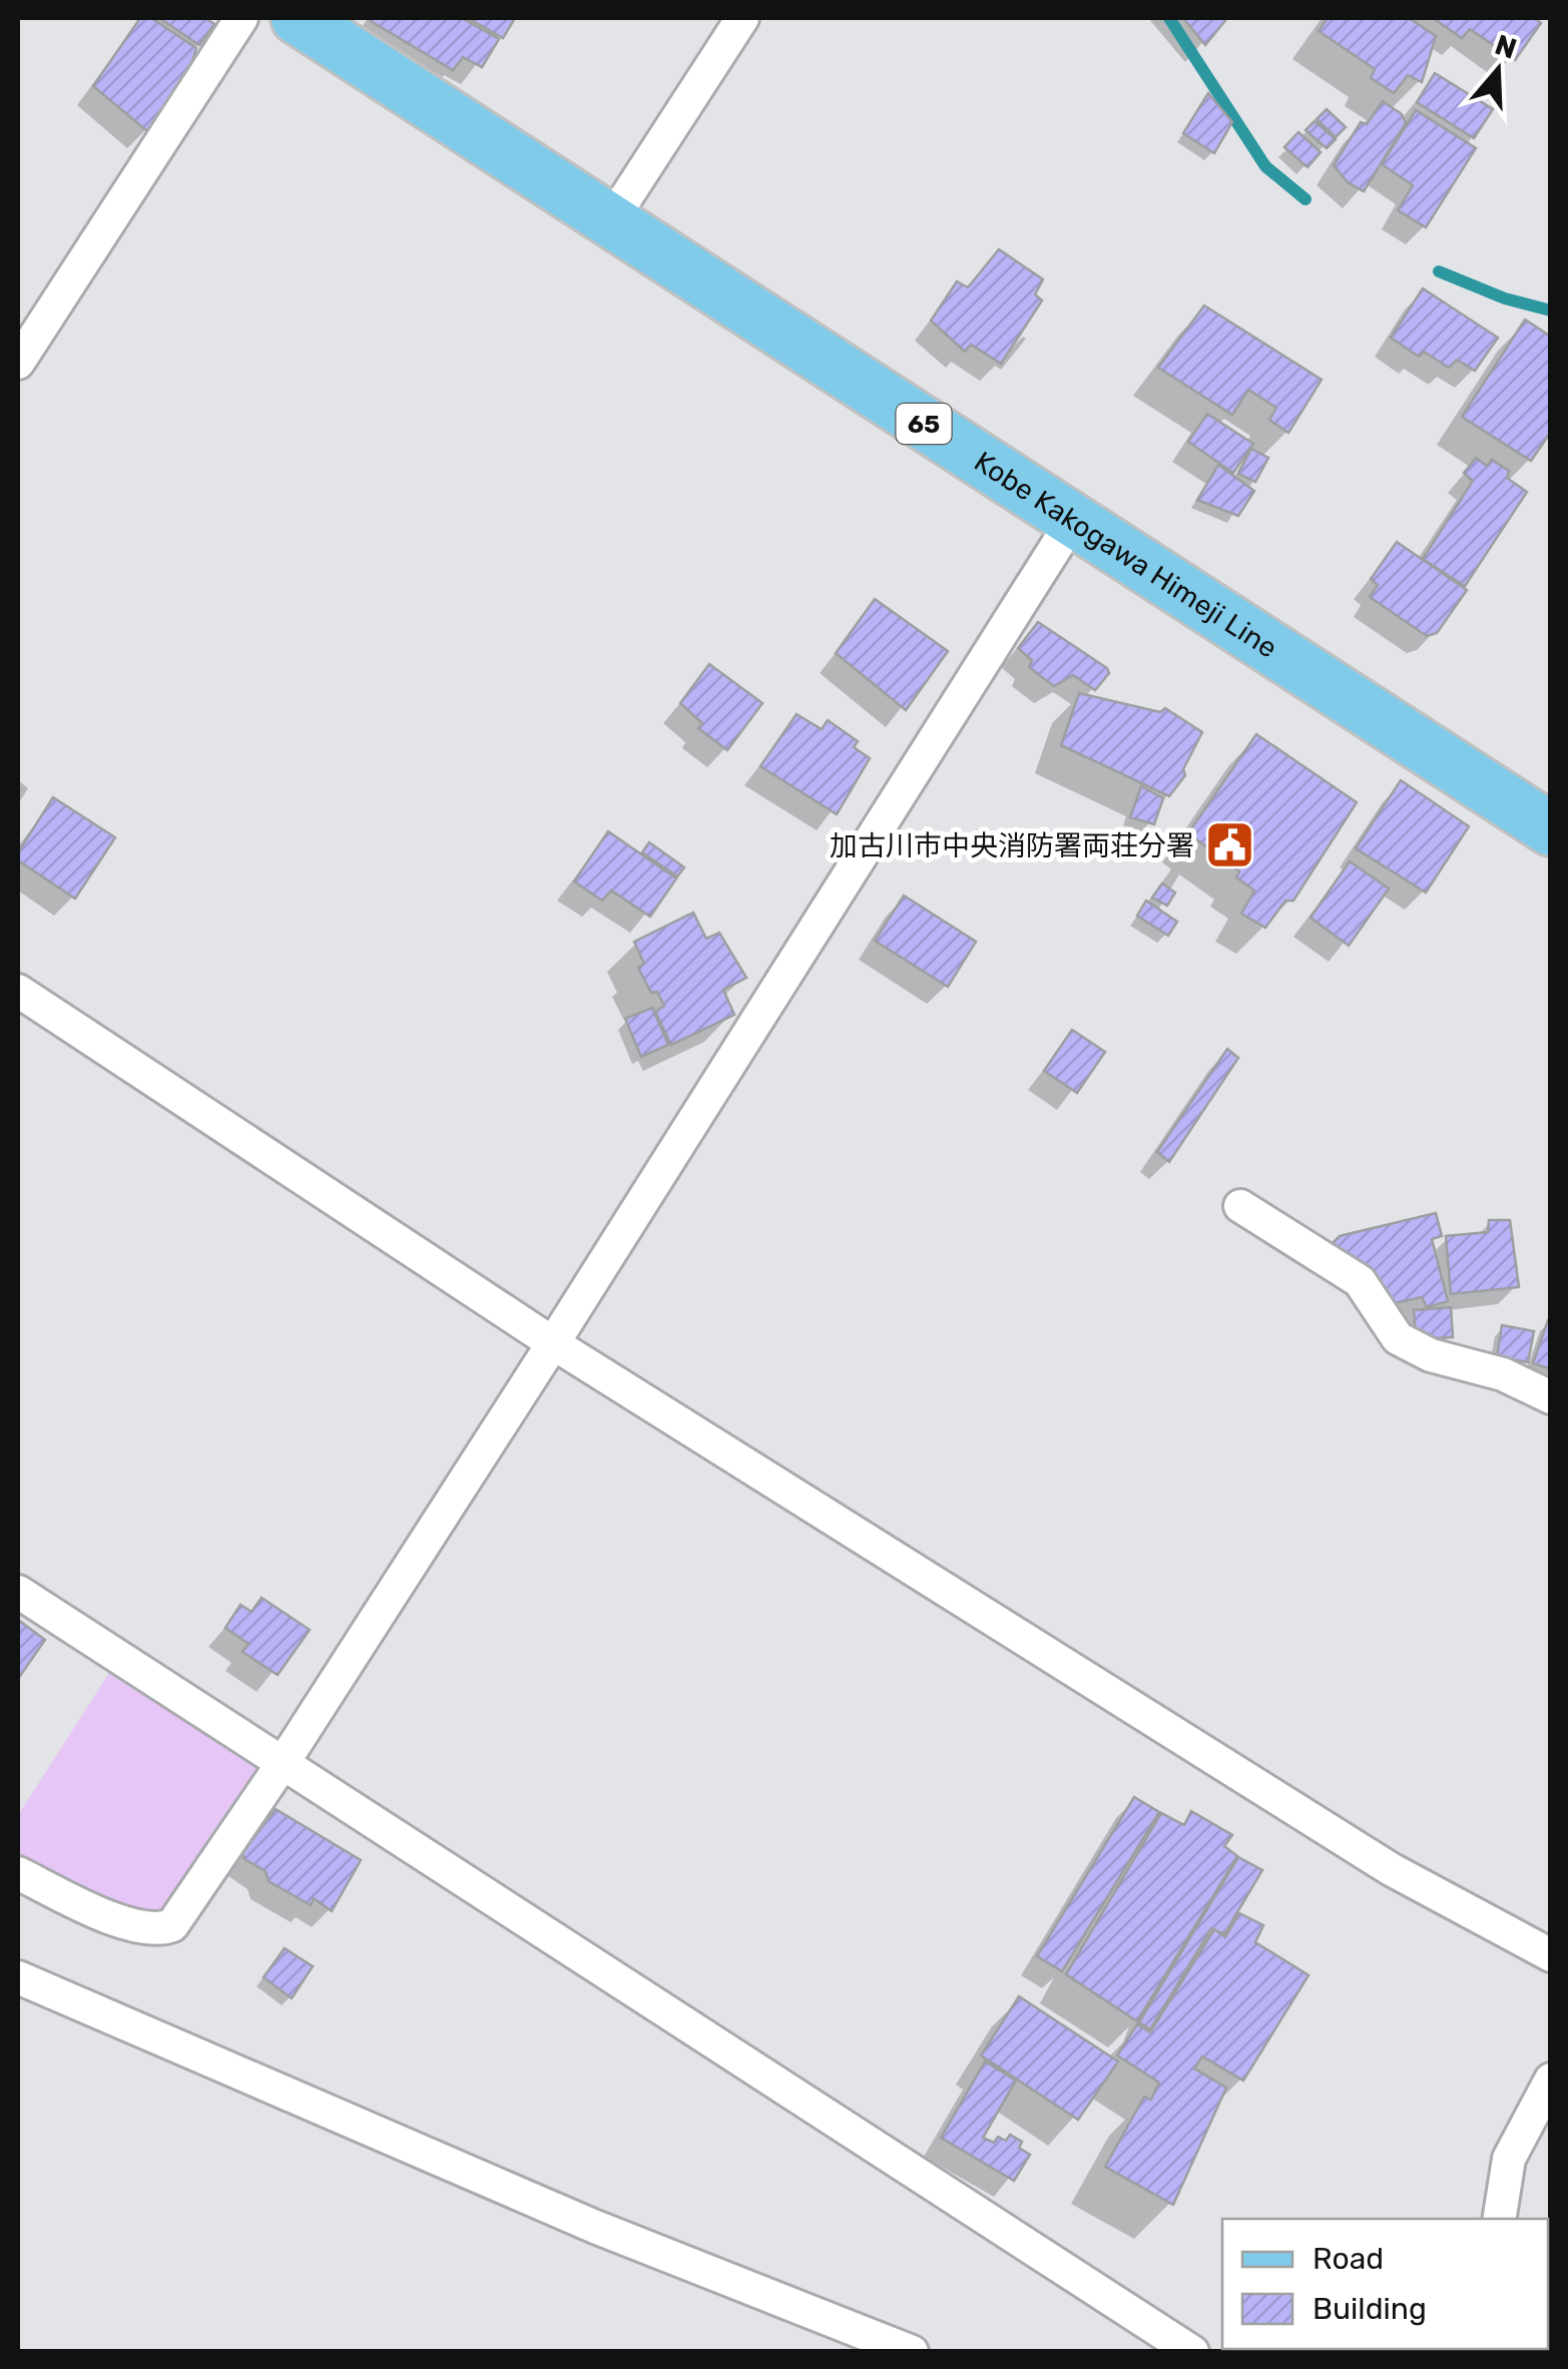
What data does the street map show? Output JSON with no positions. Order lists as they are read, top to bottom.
{
  "streets": {
    "main road": ["65", "Kobe Kakogawa Himeji Line"]
  },
  "places": {
    "public building": ["加古川市中央消防署両荘分署"]
  },
  "legend": ["Road", "Building"],
  "north": "top"
}
